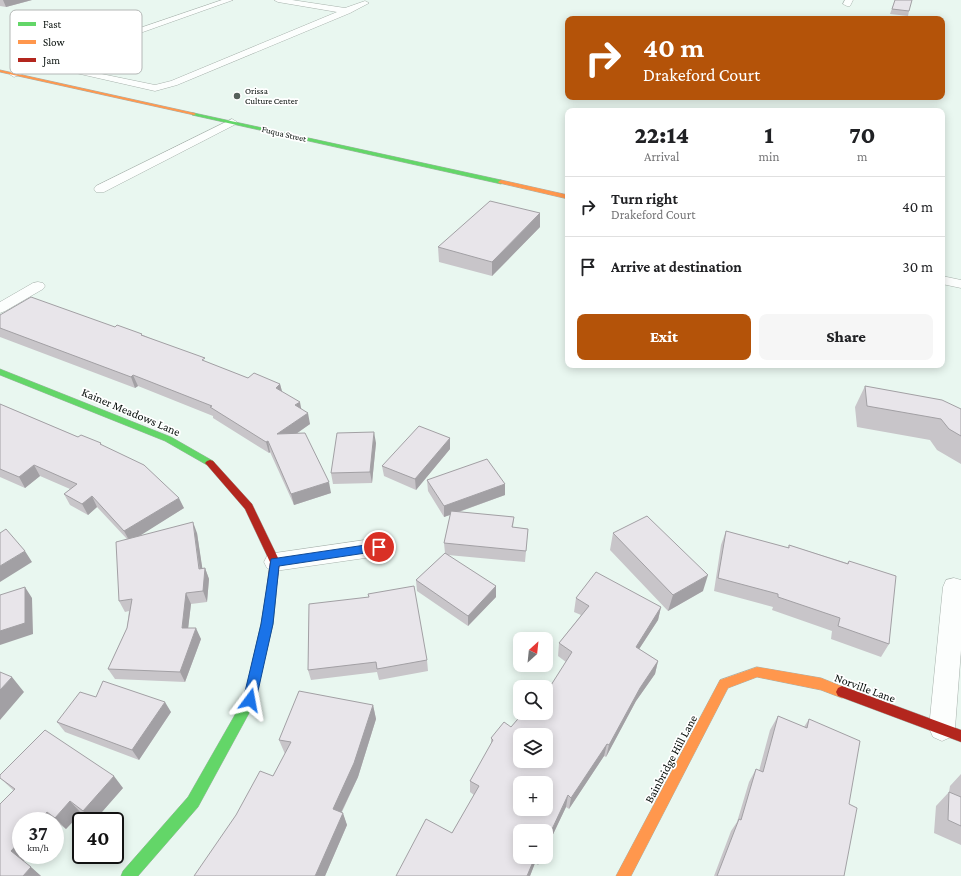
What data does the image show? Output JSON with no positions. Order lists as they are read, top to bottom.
{
  "streets": {
    "street": [
      "Fuqua Street",
      "Kainer Meadows Lane",
      "Norville Lane",
      "Bainbridge Hill Lane"
    ]
  },
  "crossings": [
    ["Norville Lane", "Bainbridge Hill Lane"]
  ],
  "places": ["Orissa Culture Center"],
  "legend": ["Fast", "Slow", "Jam"],
  "north": "top right",
  "page": {
    "turn": ["40 m", "Drakeford Court"],
    "eta": [
      "22:14",
      "Arrival",
      "1",
      "min",
      "70",
      "m"
    ],
    "list": [
      {
        "name": "Turn right",
        "note": "Drakeford Court",
        "value": "40 m"
      },
      {
        "name": "Arrive at destination",
        "value": "30 m"
      }
    ],
    "buttons": ["Exit", "Share"],
    "map_buttons": ["+", "−"],
    "speed": "37 km/h",
    "limit": "40"
  }
}
